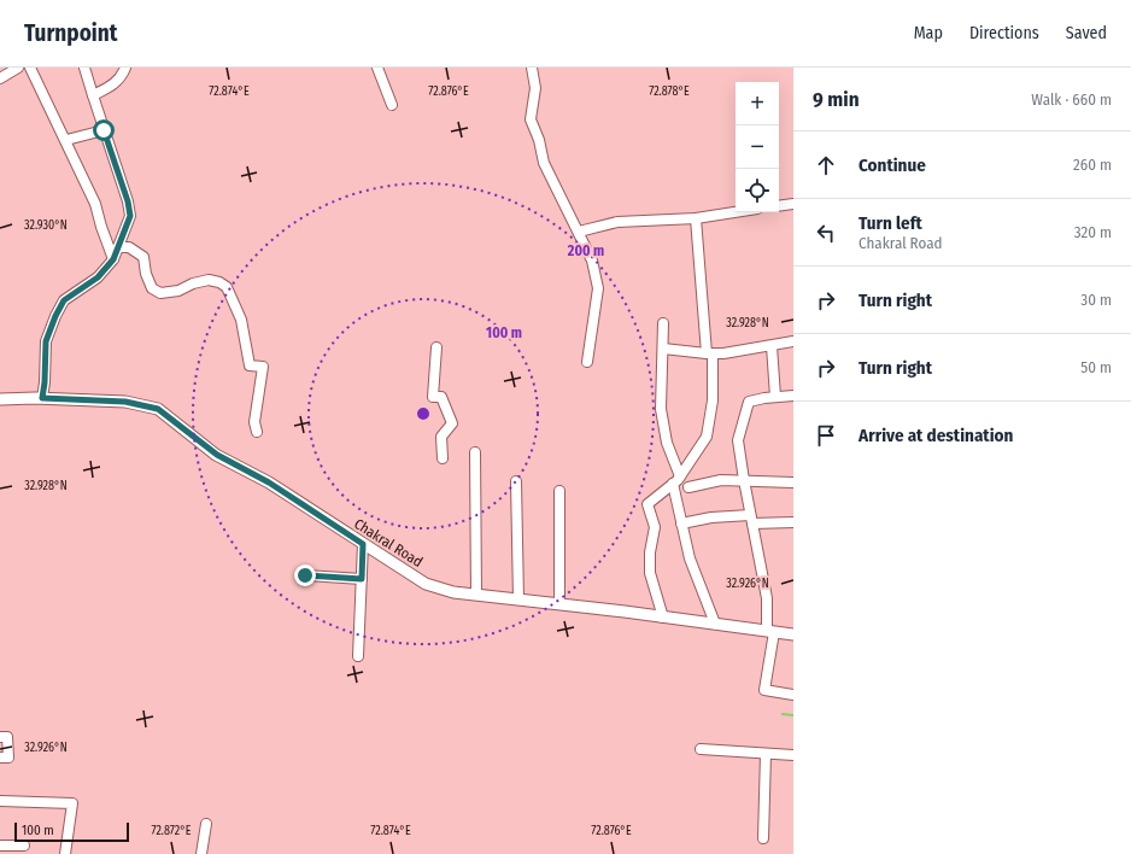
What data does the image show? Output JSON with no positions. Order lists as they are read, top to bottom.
{
  "streets": {
    "street": ["Chakral Road"]
  },
  "scale_bar": "100 m",
  "page": {
    "header": "Turnpoint",
    "nav": ["Map", "Directions", "Saved"],
    "heading": ["9 min", "Walk · 660 m"],
    "map_buttons": ["+", "−"],
    "list": [
      ["Continue", "260 m"],
      ["Turn left", "Chakral Road", "320 m"],
      ["Turn right", "30 m"],
      ["Turn right", "50 m"],
      "Arrive at destination"
    ],
    "scale": "100 m"
  },
  "coordinates": [
    "72.874°E",
    "72.876°E",
    "72.878°E",
    "32.930°N",
    "32.928°N",
    "32.926°N",
    "72.872°E"
  ],
  "rings": ["200 m", "100 m"]
}
